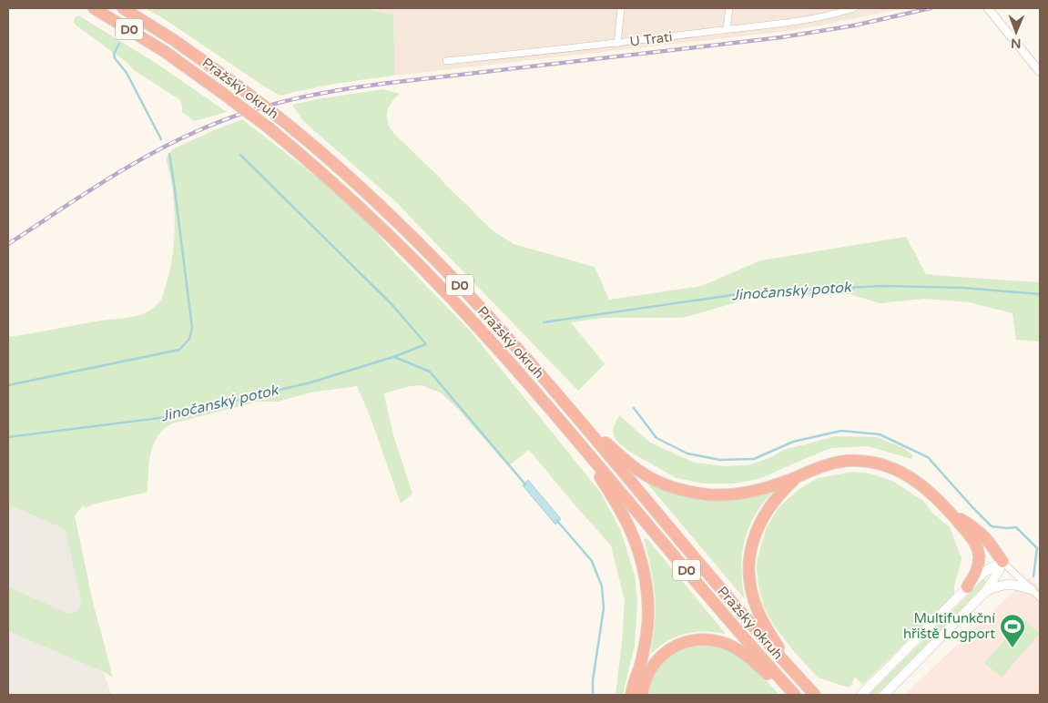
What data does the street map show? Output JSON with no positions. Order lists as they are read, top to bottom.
{
  "streets": {
    "highway": ["D0", "Pražský okruh"],
    "street": ["U Trati"]
  },
  "water": ["Jinočanský potok"],
  "places": {
    "sports": ["Multifunkční hřiště Logport"]
  },
  "north": "bottom"
}
